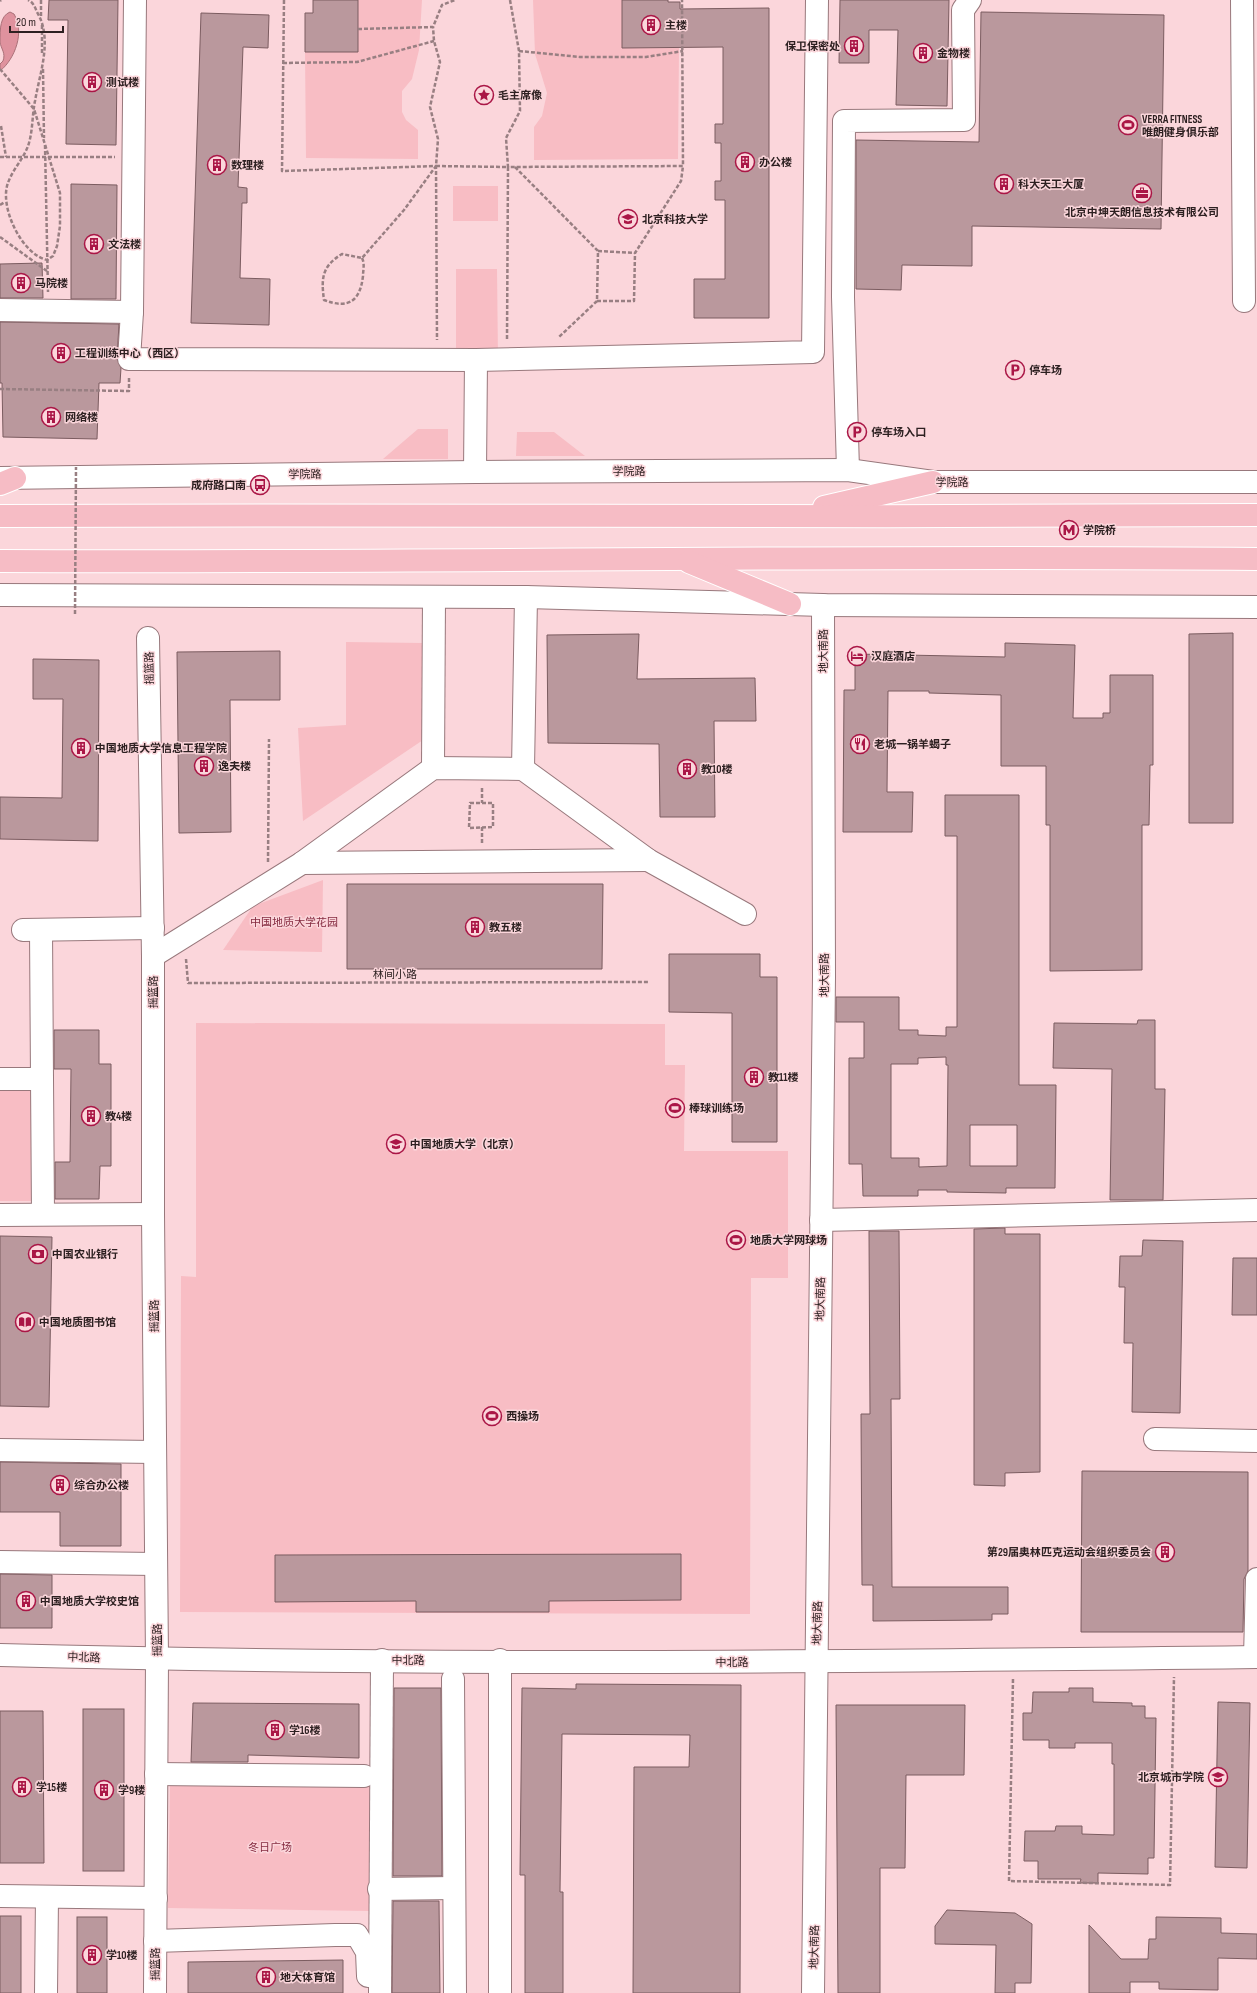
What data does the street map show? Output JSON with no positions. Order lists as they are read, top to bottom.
{
  "streets": {
    "street": [
      "学院路",
      "地大南路",
      "摇篮路",
      "中北路"
    ],
    "path": ["林间小路"]
  },
  "crossings": [
    ["地大南路", "中北路"],
    ["摇篮路", "中北路"]
  ],
  "parks": ["中国地质大学花园", "冬日广场"],
  "places": {
    "building": [
      "主楼",
      "保卫保密处",
      "金物楼",
      "测试楼",
      "办公楼",
      "数理楼",
      "科大天工大厦",
      "文法楼",
      "马院楼",
      "工程训练中心（西区）",
      "网络楼",
      "中国地质大学信息工程学院",
      "逸夫楼",
      "教10楼",
      "教五楼",
      "教11楼",
      "教4楼",
      "综合办公楼",
      "第29届奥林匹克运动会组织委员会",
      "中国地质大学校史馆",
      "学16楼",
      "学15楼",
      "学9楼",
      "学10楼",
      "地大体育馆"
    ],
    "place": ["毛主席像"],
    "sports": [
      "VERRA FITNESS 唯朗健身俱乐部",
      "棒球训练场",
      "地质大学网球场",
      "西操场"
    ],
    "office": ["北京中坤天朗信息技术有限公司"],
    "school or university": ["北京科技大学", "中国地质大学（北京）", "北京城市学院"],
    "parking": ["停车场", "停车场入口"],
    "bus stop": ["成府路口南"],
    "metro station": ["学院桥"],
    "hotel": ["汉庭酒店"],
    "restaurant": ["老城一锅羊蝎子"],
    "bank": ["中国农业银行"],
    "library": ["中国地质图书馆"]
  },
  "scale_bar": "20 m"
}
